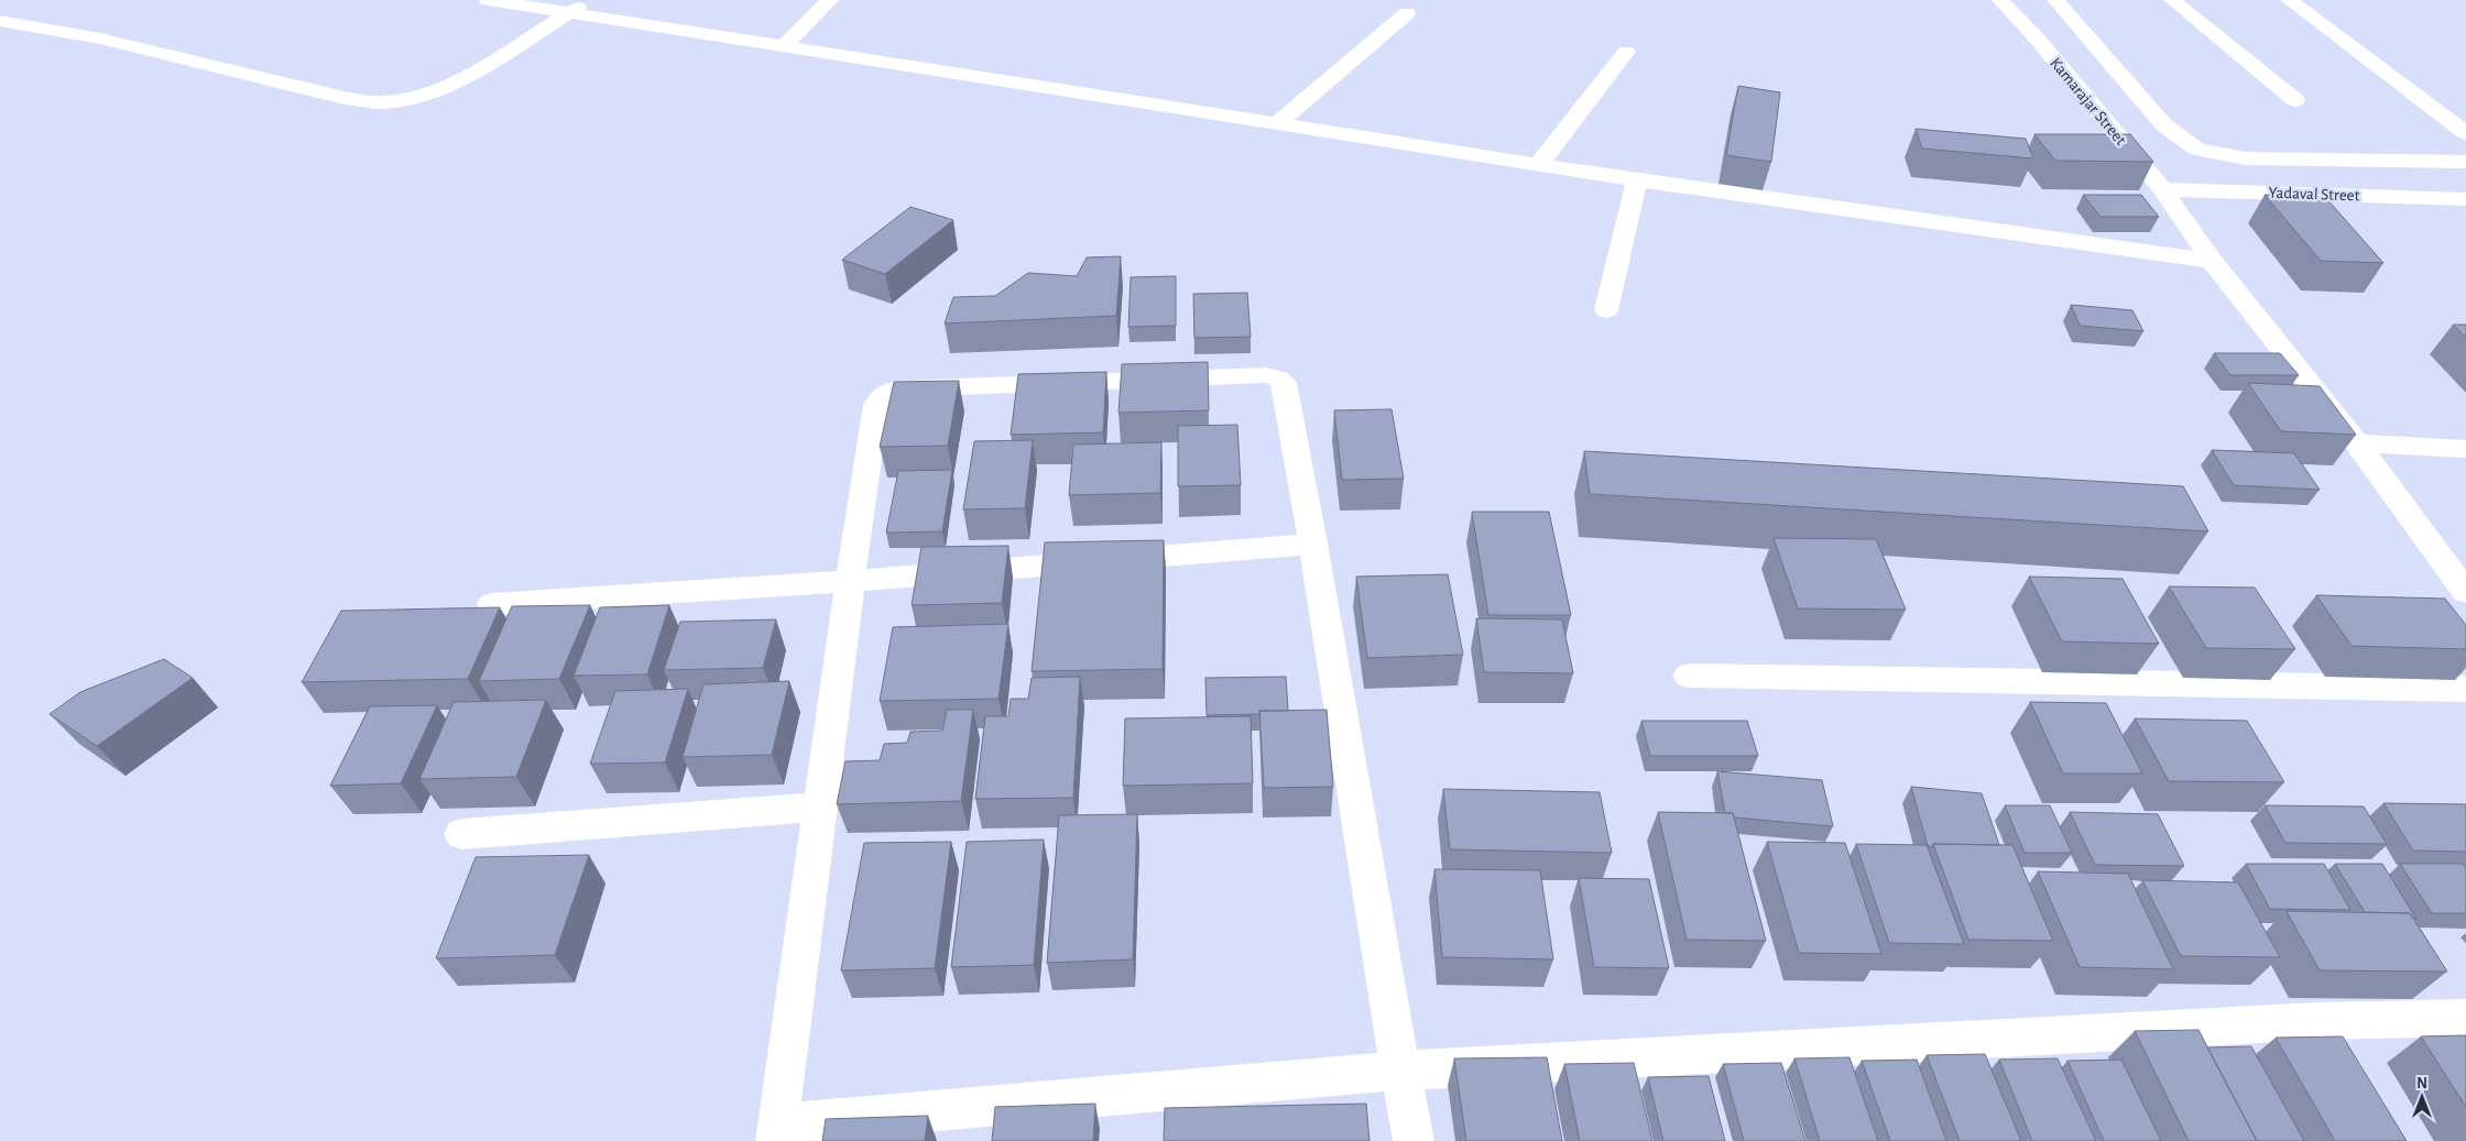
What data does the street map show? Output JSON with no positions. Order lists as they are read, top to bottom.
{
  "streets": {
    "street": ["Kamarajar Street", "Yadaval Street"]
  },
  "crossings": [
    ["Kamarajar Street", "Yadaval Street"]
  ],
  "north": "top"
}
